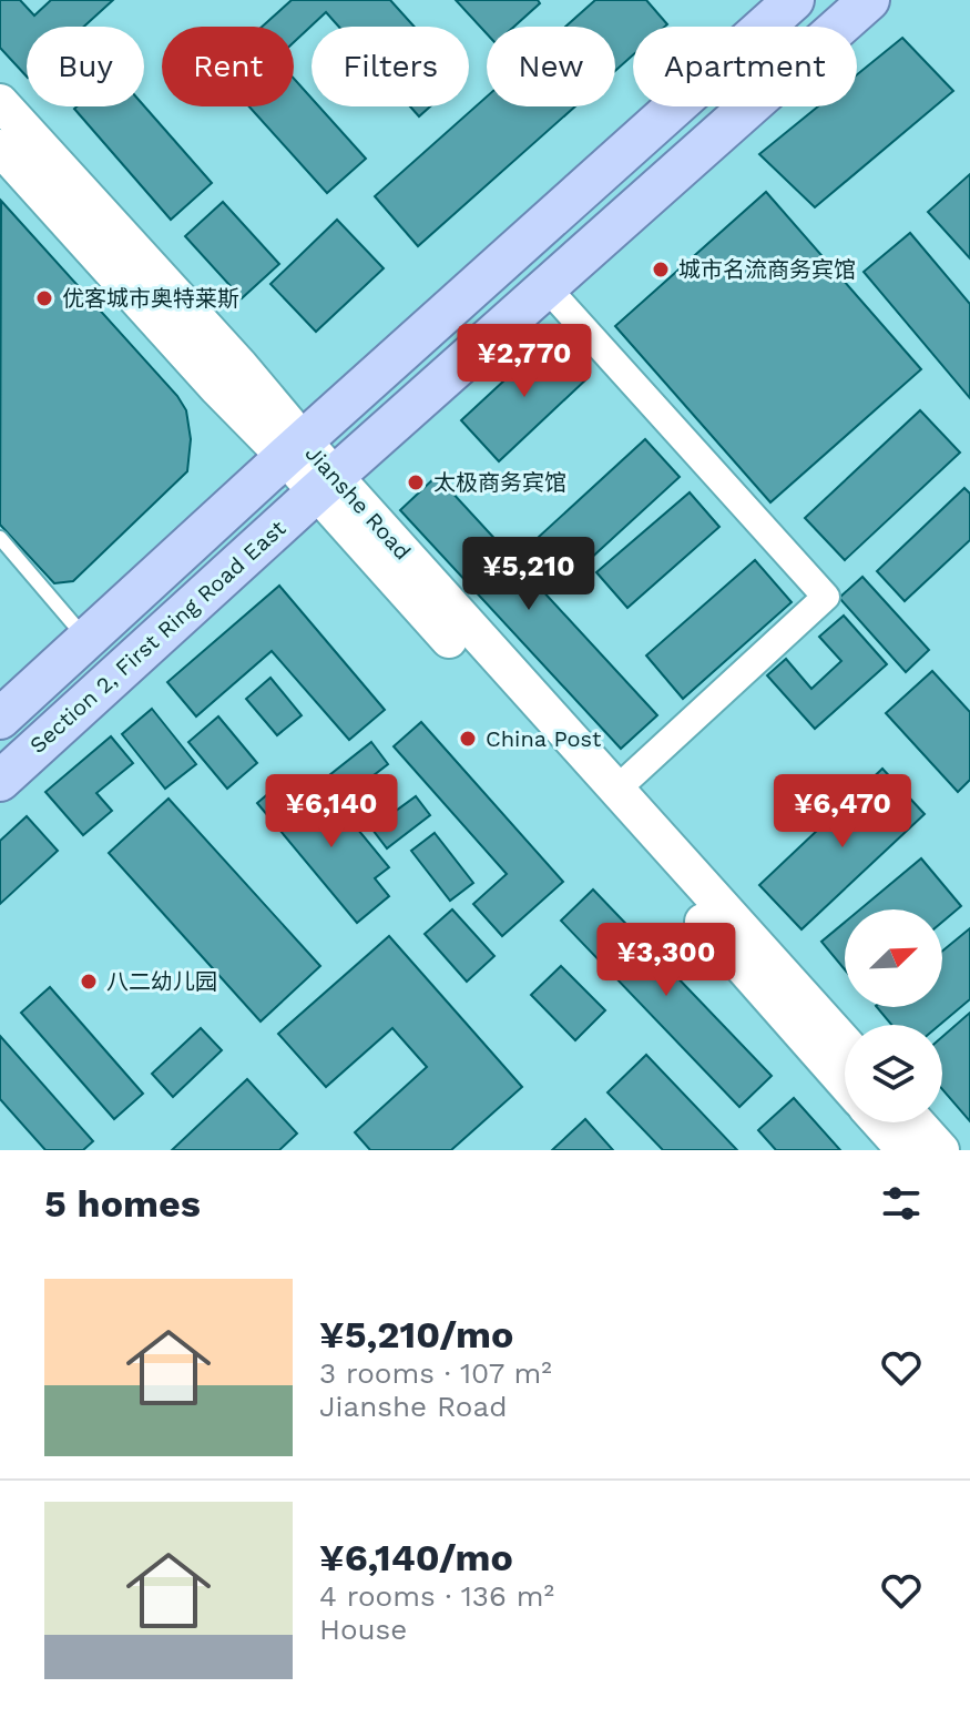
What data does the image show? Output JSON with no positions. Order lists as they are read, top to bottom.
{
  "streets": {
    "main road": ["Section 2, First Ring Road East"],
    "street": ["Jianshe Road"]
  },
  "crossings": [
    ["Jianshe Road", "Section 2, First Ring Road East"]
  ],
  "places": [
    "城市名流商务宾馆",
    "优客城市奥特莱斯",
    "太极商务宾馆",
    "China Post",
    "八二幼儿园"
  ],
  "north": "top right",
  "page": {
    "chip": [
      "Buy",
      "Rent",
      "Filters",
      "New",
      "Apartment"
    ],
    "price": [
      "¥2,770",
      "¥5,210",
      "¥6,140",
      "¥6,470",
      "¥3,300"
    ],
    "heading": "5 homes",
    "list": [
      {
        "name": "¥5,210/mo",
        "note": "3 rooms · 107 m² · Jianshe Road"
      },
      {
        "name": "¥6,140/mo",
        "note": "4 rooms · 136 m² · House"
      }
    ]
  }
}
